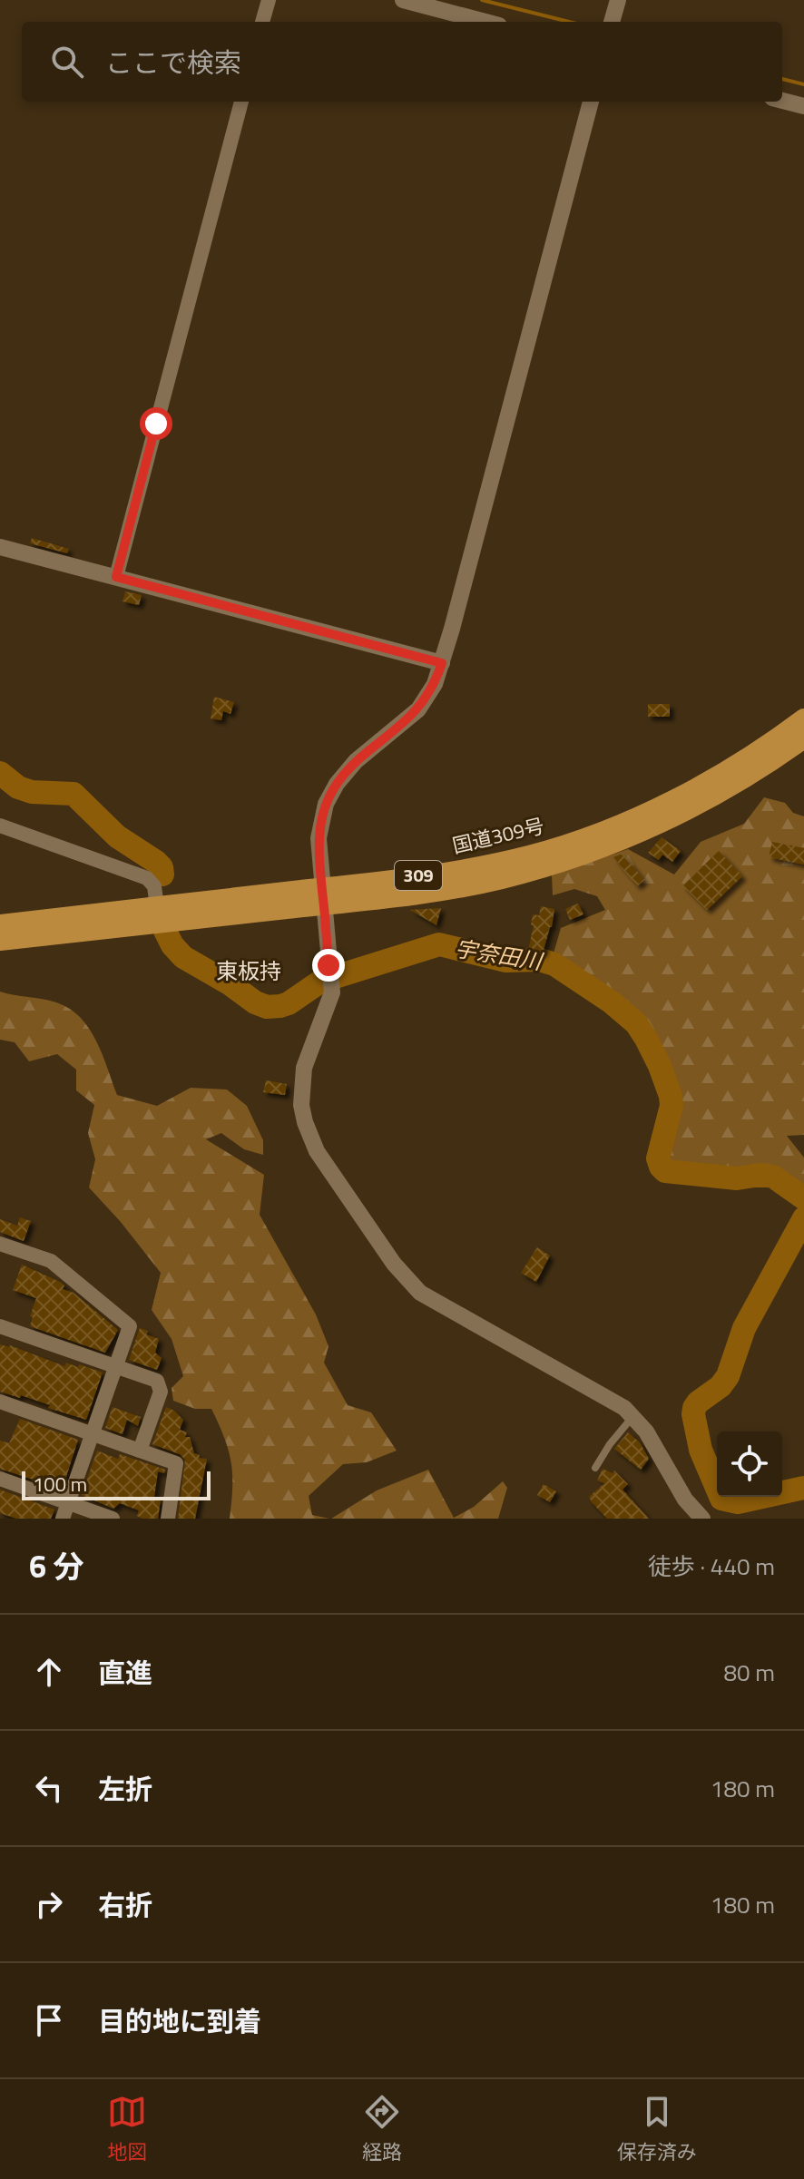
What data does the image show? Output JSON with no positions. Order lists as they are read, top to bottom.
{
  "streets": {
    "highway": ["国道309号", "309"]
  },
  "districts": ["東板持"],
  "water": ["宇奈田川"],
  "scale_bar": "100 m",
  "page": {
    "search": "ここで検索",
    "scale": "100 m",
    "heading": ["6 分", "徒歩 · 440 m"],
    "list": [
      ["直進", "80 m"],
      ["左折", "180 m"],
      ["右折", "180 m"],
      "目的地に到着"
    ],
    "nav": ["地図", "経路", "保存済み"]
  }
}
